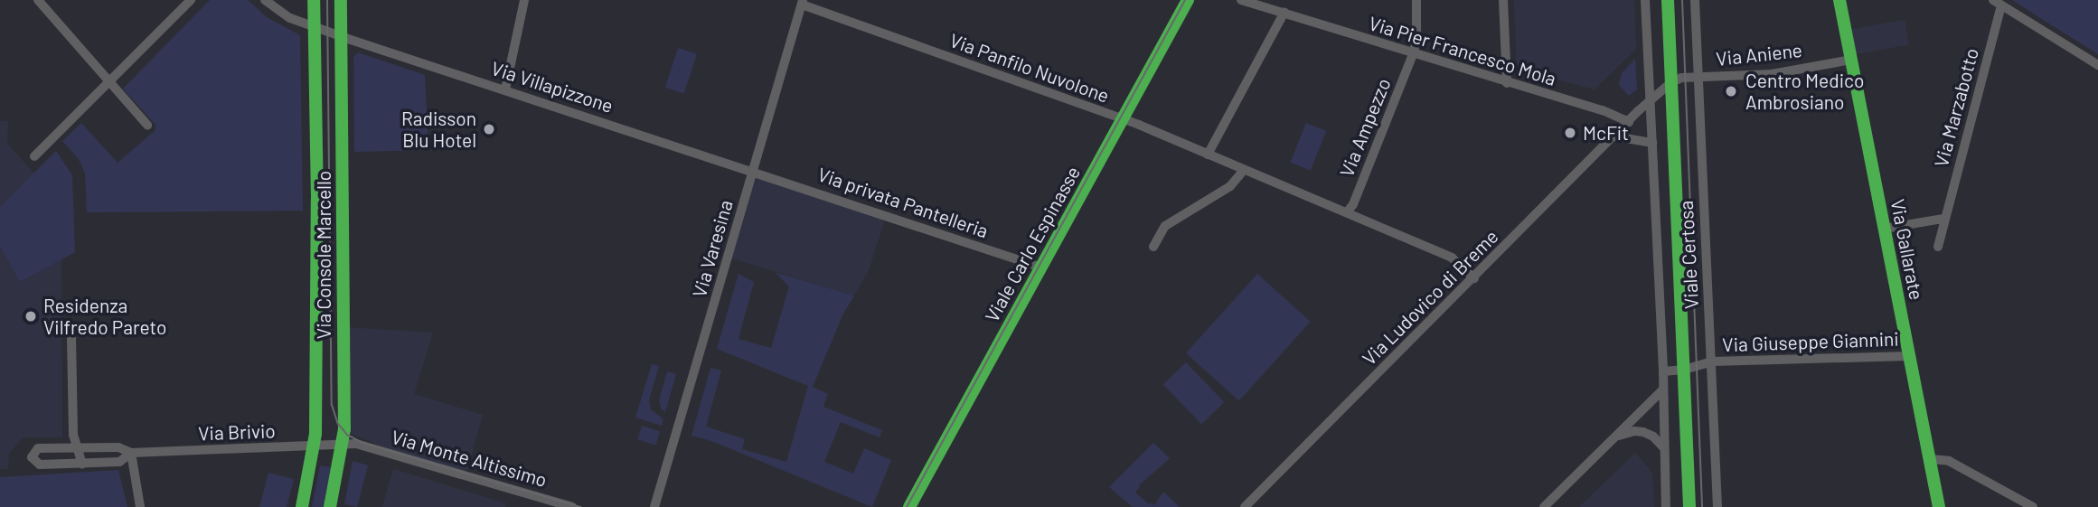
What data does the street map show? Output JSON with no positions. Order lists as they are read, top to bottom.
{
  "streets": {
    "main road": [
      "Viale Carlo Espinasse",
      "Via Gallarate",
      "Via Console Marcello",
      "Viale Certosa"
    ],
    "street": [
      "Via Pier Francesco Mola",
      "Via Aniene",
      "Via Panfilo Nuvolone",
      "Via Villapizzone",
      "Via Marzabotto",
      "Via Ampezzo",
      "Via privata Pantelleria",
      "Via Varesina",
      "Via Ludovico di Breme",
      "Via Giuseppe Giannini",
      "Via Brivio",
      "Via Monte Altissimo"
    ]
  },
  "crossings": [
    ["Via Pier Francesco Mola", "Via Ampezzo"],
    ["Via Pier Francesco Mola", "Via Ludovico di Breme"],
    ["Via Aniene", "Via Gallarate"],
    ["Via Aniene", "Viale Certosa"],
    ["Via Panfilo Nuvolone", "Via Ampezzo"],
    ["Via Panfilo Nuvolone", "Viale Carlo Espinasse"],
    ["Via Panfilo Nuvolone", "Via Varesina"],
    ["Via Panfilo Nuvolone", "Via Ludovico di Breme"],
    ["Via Villapizzone", "Via privata Pantelleria"],
    ["Via Villapizzone", "Via Varesina"],
    ["Via Villapizzone", "Via Console Marcello"],
    ["Via privata Pantelleria", "Viale Carlo Espinasse"],
    ["Via privata Pantelleria", "Via Varesina"],
    ["Via Gallarate", "Via Giuseppe Giannini"],
    ["Via Console Marcello", "Via Brivio"],
    ["Via Console Marcello", "Via Monte Altissimo"],
    ["Viale Certosa", "Via Ludovico di Breme"],
    ["Viale Certosa", "Via Giuseppe Giannini"],
    ["Via Brivio", "Via Monte Altissimo"]
  ],
  "places": [
    "Centro Medico Ambrosiano",
    "Radisson Blu Hotel",
    "McFit",
    "Residenza Vilfredo Pareto"
  ]
}
